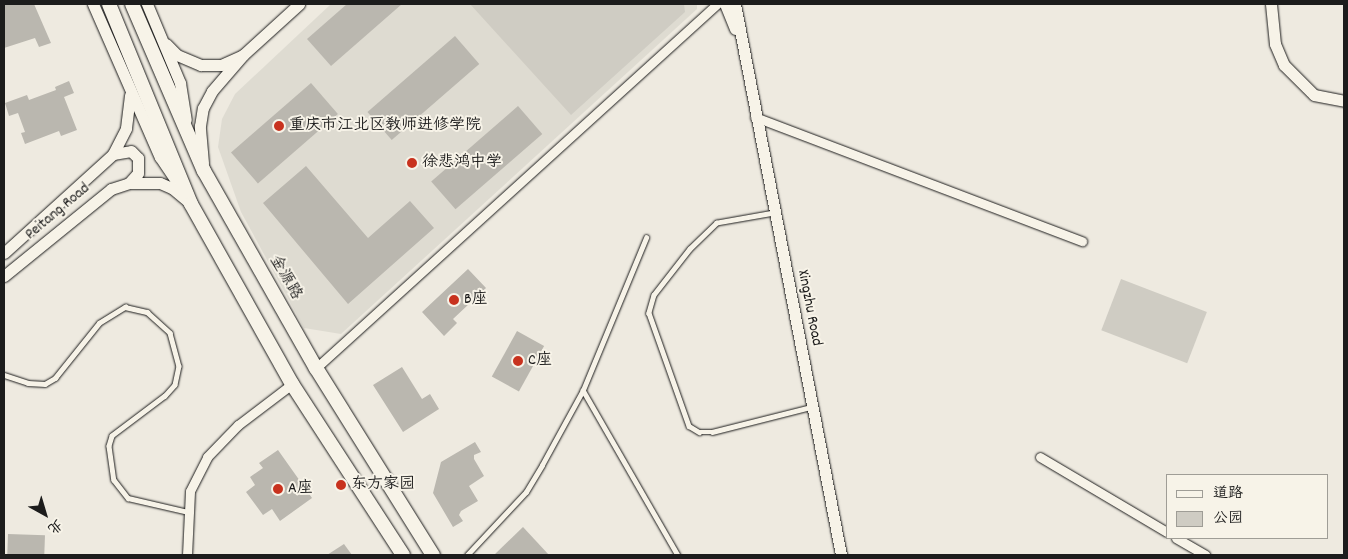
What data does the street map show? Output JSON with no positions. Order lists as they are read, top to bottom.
{
  "streets": {
    "main road": ["金源路"],
    "street": ["Peitang Road", "Xingzhu Road"]
  },
  "places": [
    "重庆市江北区教师进修学院",
    "徐悲鸿中学",
    "B座",
    "C座",
    "东方家园",
    "A座"
  ],
  "legend": ["道路", "公园"],
  "north": "bottom right"
}
